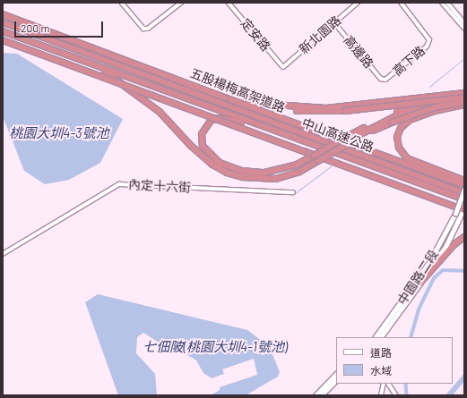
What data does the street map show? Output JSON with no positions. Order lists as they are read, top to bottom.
{
  "streets": {
    "highway": ["五股楊梅高架道路", "中山高速公路"],
    "main road": ["中園路二段"],
    "street": [
      "定安路",
      "新北園路",
      "高邊路",
      "高下路",
      "內定十六街"
    ]
  },
  "crossings": [
    ["定安路", "新北園路"],
    ["新北園路", "高邊路"],
    ["高邊路", "高下路"]
  ],
  "water": ["桃園大圳4-3號池", "七佃陂(桃園大圳4-1號池)"],
  "legend": ["道路", "水域"],
  "scale_bar": "200 m"
}
